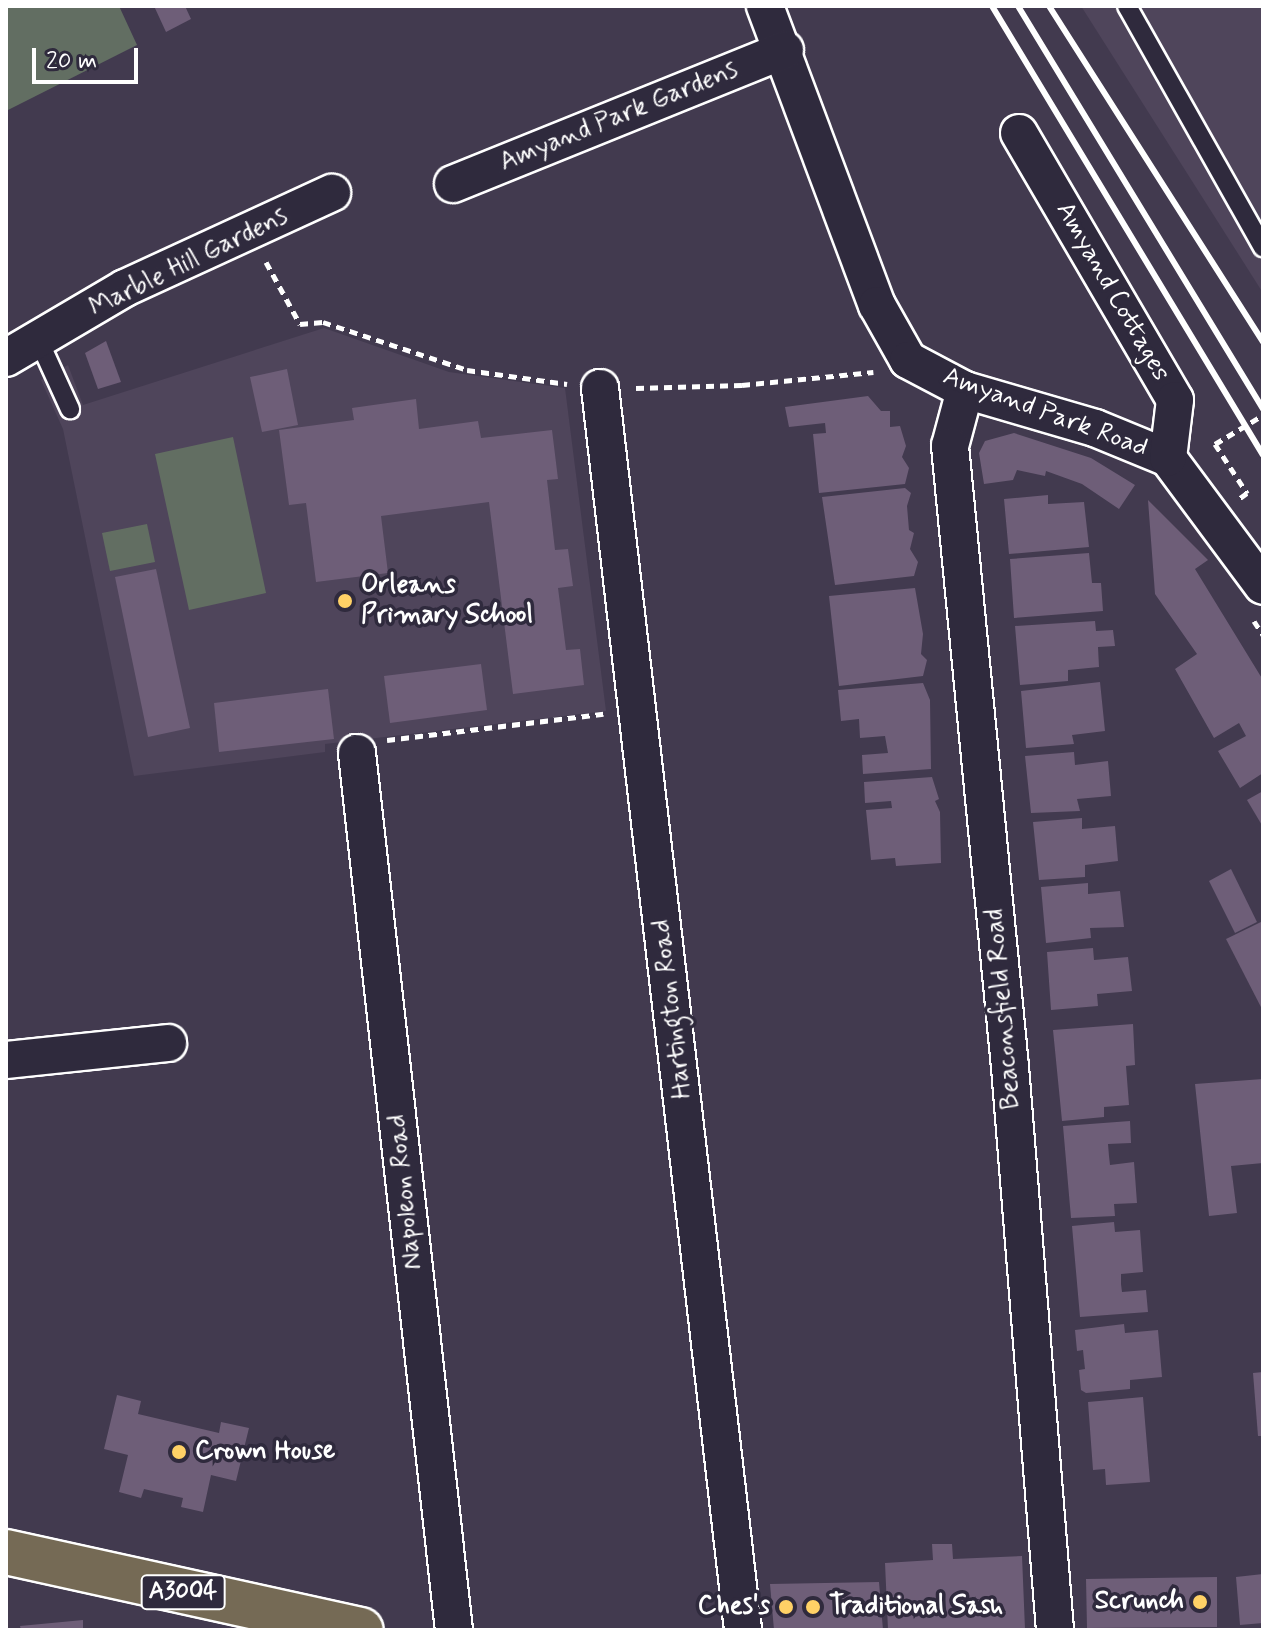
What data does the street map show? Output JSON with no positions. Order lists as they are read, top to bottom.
{
  "streets": {
    "main road": ["A3004"],
    "street": [
      "Amyand Park Gardens",
      "Marble Hill Gardens",
      "Amyand Cottages",
      "Amyand Park Road",
      "Hartington Road",
      "Beaconsfield Road",
      "Napoleon Road"
    ]
  },
  "crossings": [
    ["Amyand Cottages", "Amyand Park Road"],
    ["Amyand Park Road", "Beaconsfield Road"]
  ],
  "places": [
    "Orleans Primary School",
    "Crown House",
    "Scrunch",
    "Ches's",
    "Traditional Sash"
  ],
  "scale_bar": "20 m"
}
